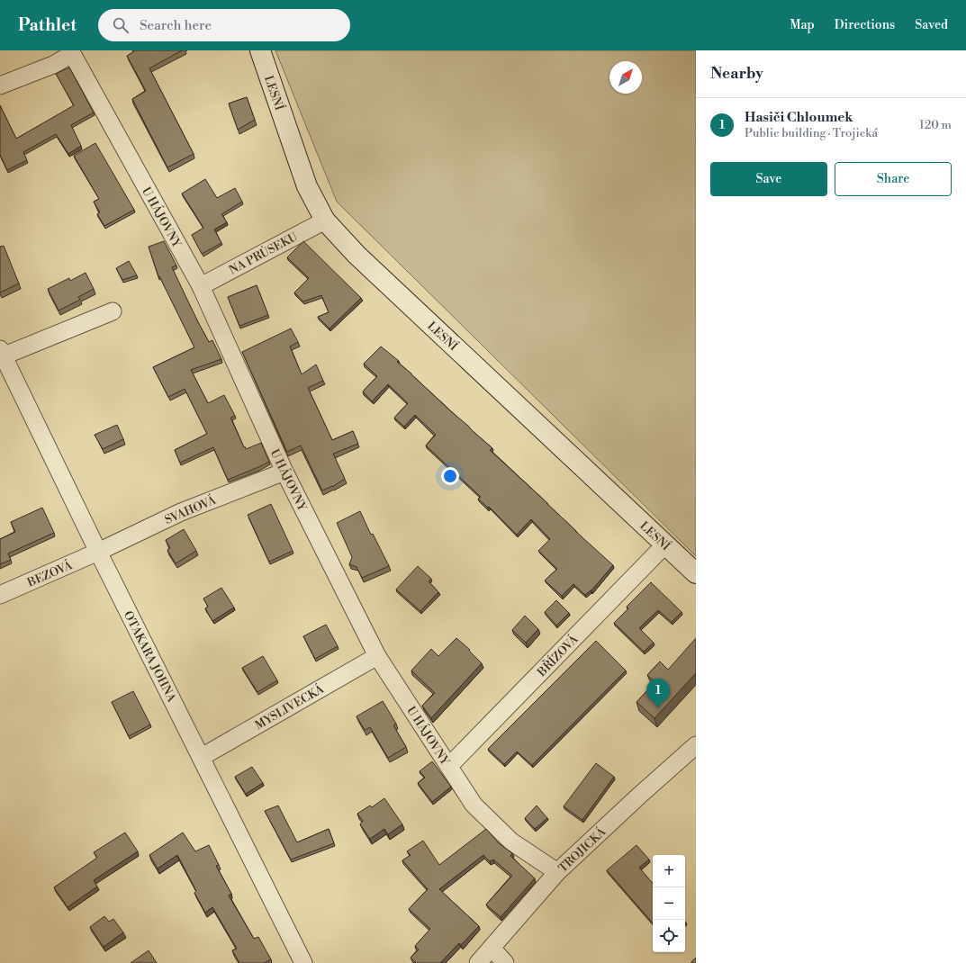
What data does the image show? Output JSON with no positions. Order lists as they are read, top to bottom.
{
  "streets": {
    "street": [
      "LESNÍ",
      "U HÁJOVNY",
      "NA PRŮSEKU",
      "SVAHOVÁ",
      "BEZOVÁ",
      "BŘÍZOVÁ",
      "OTAKARA JOHNA",
      "MYSLIVECKÁ",
      "TROJICKÁ"
    ]
  },
  "crossings": [
    ["LESNÍ", "NA PRŮSEKU"],
    ["LESNÍ", "BŘÍZOVÁ"],
    ["U HÁJOVNY", "NA PRŮSEKU"],
    ["U HÁJOVNY", "SVAHOVÁ"],
    ["U HÁJOVNY", "BŘÍZOVÁ"],
    ["U HÁJOVNY", "MYSLIVECKÁ"],
    ["U HÁJOVNY", "TROJICKÁ"],
    ["SVAHOVÁ", "BEZOVÁ"],
    ["SVAHOVÁ", "OTAKARA JOHNA"],
    ["BEZOVÁ", "OTAKARA JOHNA"],
    ["OTAKARA JOHNA", "MYSLIVECKÁ"]
  ],
  "north": "top right",
  "page": {
    "header": "Pathlet",
    "search": "Search here",
    "nav": ["Map", "Directions", "Saved"],
    "heading": "Nearby",
    "list": [
      {
        "mark": "1",
        "name": "Hasiči Chloumek",
        "note": "Public building · Trojická",
        "value": "120 m"
      }
    ],
    "buttons": ["Save", "Share"],
    "pins": "1",
    "map_buttons": ["+", "−"]
  }
}
